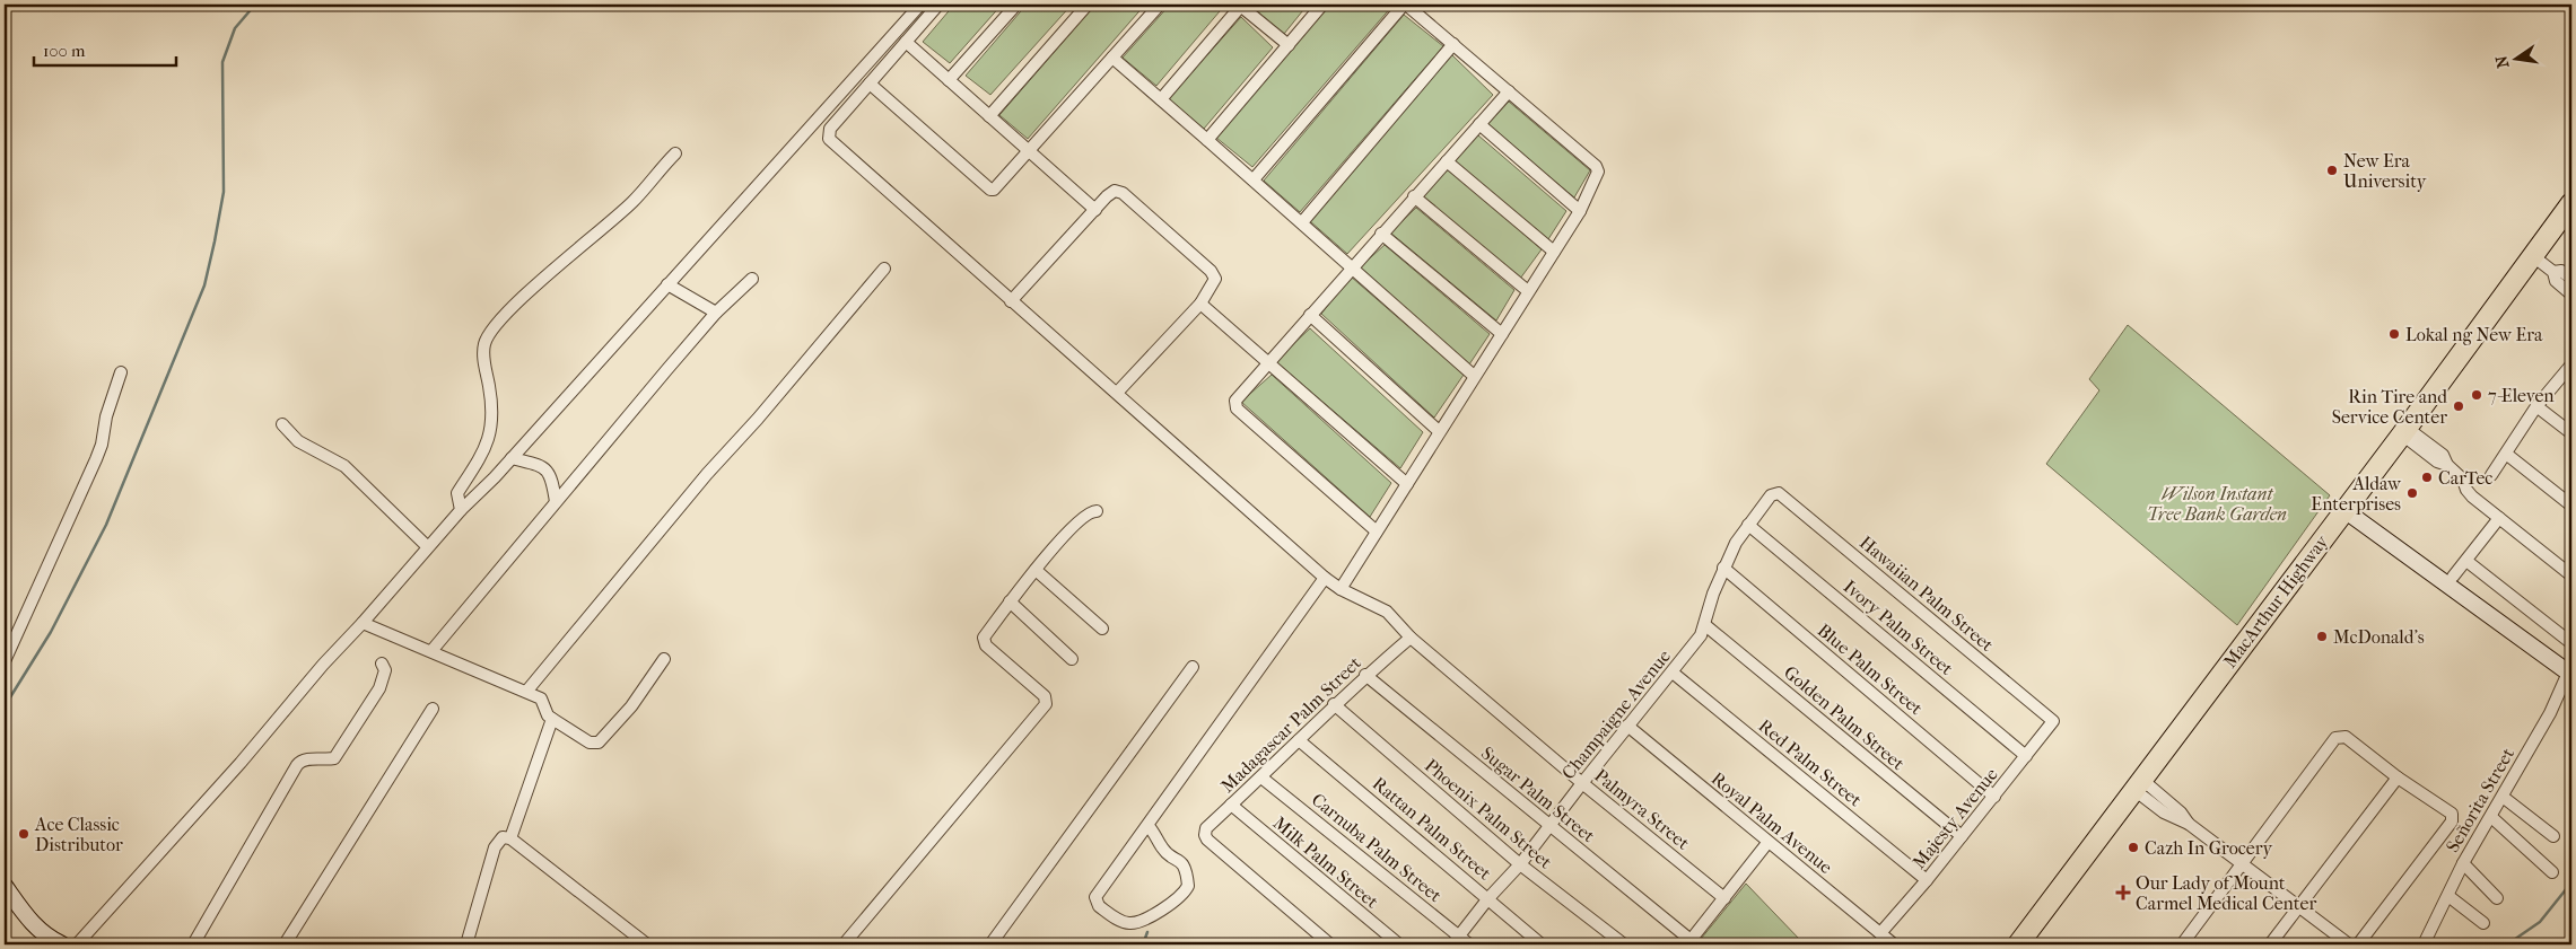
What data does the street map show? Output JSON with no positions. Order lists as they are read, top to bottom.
{
  "streets": {
    "highway": ["MacArthur Highway"],
    "street": [
      "Hawaiian Palm Street",
      "Ivory Palm Street",
      "Blue Palm Street",
      "Champaigne Avenue",
      "Golden Palm Street",
      "Madagascar Palm Street",
      "Red Palm Street",
      "Sugar Palm Street",
      "Señorita Street",
      "Palmyra Street",
      "Phoenix Palm Street",
      "Majesty Avenue",
      "Royal Palm Avenue",
      "Rattan Palm Street",
      "Carnuba Palm Street",
      "Milk Palm Street"
    ]
  },
  "crossings": [
    ["Hawaiian Palm Street", "Champaigne Avenue"],
    ["Hawaiian Palm Street", "Majesty Avenue"],
    ["Ivory Palm Street", "Champaigne Avenue"],
    ["Ivory Palm Street", "Majesty Avenue"],
    ["Blue Palm Street", "Champaigne Avenue"],
    ["Blue Palm Street", "Majesty Avenue"],
    ["Champaigne Avenue", "Golden Palm Street"],
    ["Champaigne Avenue", "Red Palm Street"],
    ["Champaigne Avenue", "Sugar Palm Street"],
    ["Champaigne Avenue", "Palmyra Street"],
    ["Champaigne Avenue", "Phoenix Palm Street"],
    ["Champaigne Avenue", "Royal Palm Avenue"],
    ["Champaigne Avenue", "Rattan Palm Street"],
    ["Champaigne Avenue", "Carnuba Palm Street"],
    ["Golden Palm Street", "Majesty Avenue"],
    ["Madagascar Palm Street", "Sugar Palm Street"],
    ["Madagascar Palm Street", "Palmyra Street"],
    ["Madagascar Palm Street", "Phoenix Palm Street"],
    ["Madagascar Palm Street", "Rattan Palm Street"],
    ["Madagascar Palm Street", "Carnuba Palm Street"],
    ["Madagascar Palm Street", "Milk Palm Street"],
    ["Red Palm Street", "Majesty Avenue"],
    ["Majesty Avenue", "Royal Palm Avenue"]
  ],
  "parks": ["Wilson Instant Tree Bank Garden"],
  "places": {
    "other": [
      "New Era University",
      "Lokal ng New Era",
      "7-Eleven",
      "Rin Tire and Service Center",
      "CarTec",
      "Aldaw Enterprises",
      "McDonald's",
      "Ace Classic Distributor",
      "Cazh In Grocery"
    ],
    "health": ["Our Lady of Mount Carmel Medical Center"]
  },
  "scale_bar": "100 m",
  "north": "left"
}
